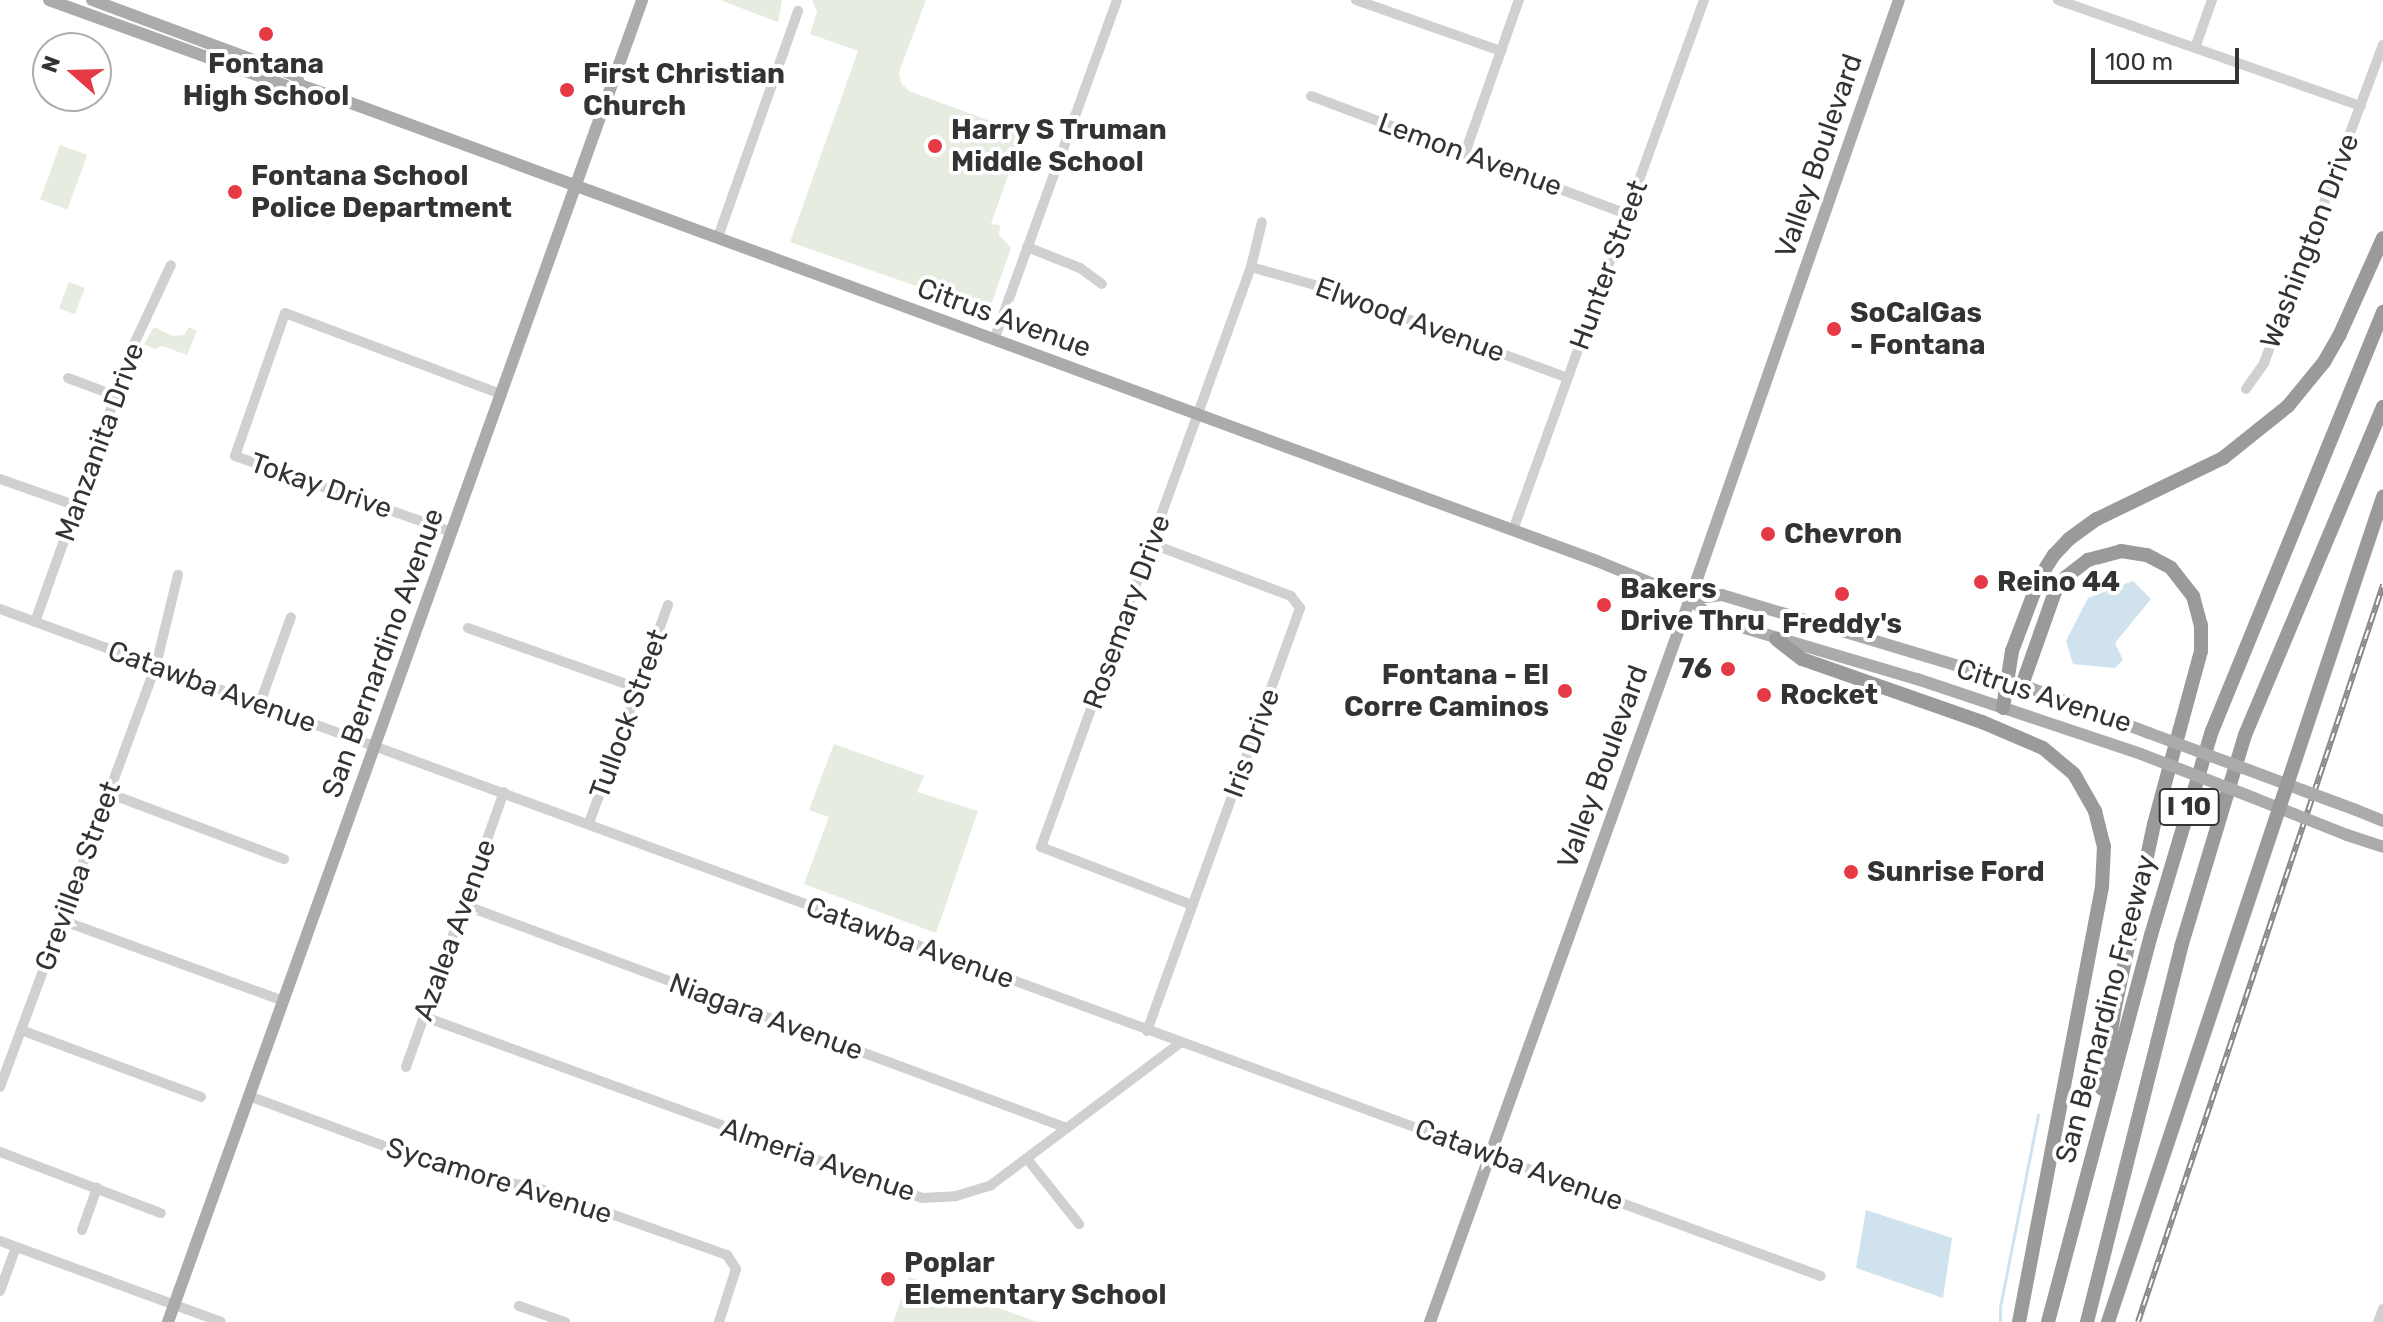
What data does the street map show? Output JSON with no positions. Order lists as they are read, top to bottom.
{
  "streets": {
    "highway": ["I 10", "San Bernardino Freeway"],
    "main road": ["Valley Boulevard", "Citrus Avenue", "San Bernardino Avenue"],
    "street": [
      "Lemon Avenue",
      "Washington Drive",
      "Hunter Street",
      "Elwood Avenue",
      "Manzanita Drive",
      "Tokay Drive",
      "Rosemary Drive",
      "Catawba Avenue",
      "Tullock Street",
      "Iris Drive",
      "Grevillea Street",
      "Azalea Avenue",
      "Niagara Avenue",
      "Almeria Avenue",
      "Sycamore Avenue"
    ]
  },
  "crossings": [
    ["Lemon Avenue", "Hunter Street"],
    ["Valley Boulevard", "Citrus Avenue"],
    ["Valley Boulevard", "Catawba Avenue"],
    ["Hunter Street", "Citrus Avenue"],
    ["Hunter Street", "Elwood Avenue"],
    ["Citrus Avenue", "Rosemary Drive"],
    ["Citrus Avenue", "San Bernardino Avenue"],
    ["Elwood Avenue", "Rosemary Drive"],
    ["Manzanita Drive", "Catawba Avenue"],
    ["Tokay Drive", "San Bernardino Avenue"],
    ["Rosemary Drive", "Iris Drive"],
    ["San Bernardino Avenue", "Catawba Avenue"],
    ["San Bernardino Avenue", "Sycamore Avenue"],
    ["Catawba Avenue", "Tullock Street"],
    ["Catawba Avenue", "Iris Drive"],
    ["Catawba Avenue", "Grevillea Street"],
    ["Catawba Avenue", "Azalea Avenue"],
    ["Catawba Avenue", "Almeria Avenue"],
    ["Azalea Avenue", "Niagara Avenue"],
    ["Azalea Avenue", "Almeria Avenue"],
    ["Niagara Avenue", "Almeria Avenue"]
  ],
  "places": [
    "Fontana High School",
    "First Christian Church",
    "Harry S Truman Middle School",
    "Fontana School Police Department",
    "SoCalGas - Fontana",
    "Chevron",
    "Reino 44",
    "Freddy's",
    "Bakers Drive Thru",
    "76",
    "Fontana - El Corre Caminos",
    "Rocket",
    "Sunrise Ford",
    "Poplar Elementary School"
  ],
  "scale_bar": "100 m",
  "north": "left"
}
